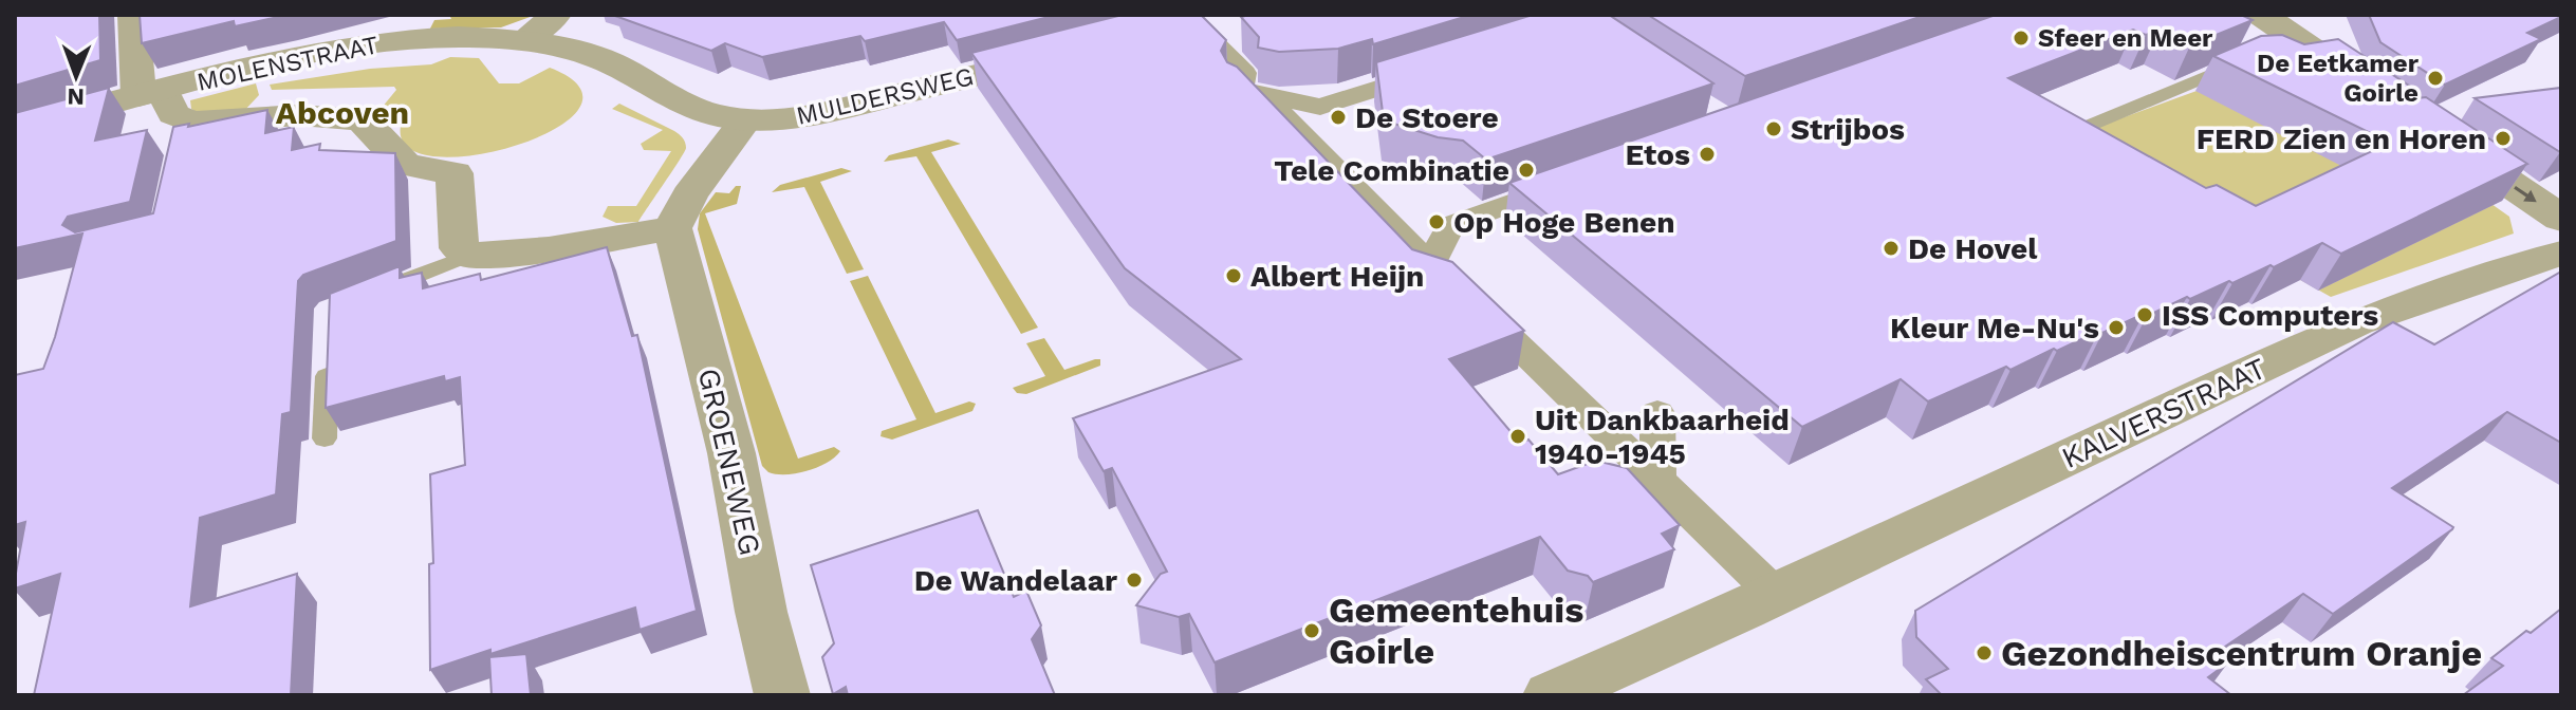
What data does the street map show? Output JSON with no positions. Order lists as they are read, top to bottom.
{
  "streets": {
    "street": [
      "MOLENSTRAAT",
      "MULDERSWEG",
      "KALVERSTRAAT",
      "GROENEWEG"
    ]
  },
  "crossings": [
    ["MOLENSTRAAT", "MULDERSWEG"]
  ],
  "districts": ["Abcoven"],
  "places": [
    "Sfeer en Meer",
    "De Eetkamer Goirle",
    "De Stoere",
    "Strijbos",
    "FERD Zien en Horen",
    "Etos",
    "Tele Combinatie",
    "Op Hoge Benen",
    "De Hovel",
    "Albert Heijn",
    "ISS Computers",
    "Kleur Me-Nu's",
    "Uit Dankbaarheid 1940-1945",
    "De Wandelaar",
    "Gemeentehuis Goirle",
    "Gezondheiscentrum Oranje"
  ],
  "north": "bottom"
}
